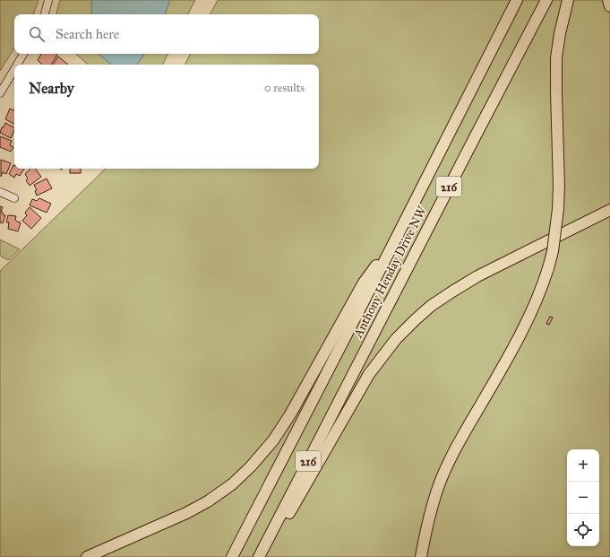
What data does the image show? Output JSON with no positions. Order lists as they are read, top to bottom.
{
  "streets": {
    "highway": ["216", "Anthony Henday Drive NW"]
  },
  "page": {
    "search": "Search here",
    "heading": ["Nearby", "0 results"],
    "map_buttons": ["+", "−"]
  }
}
